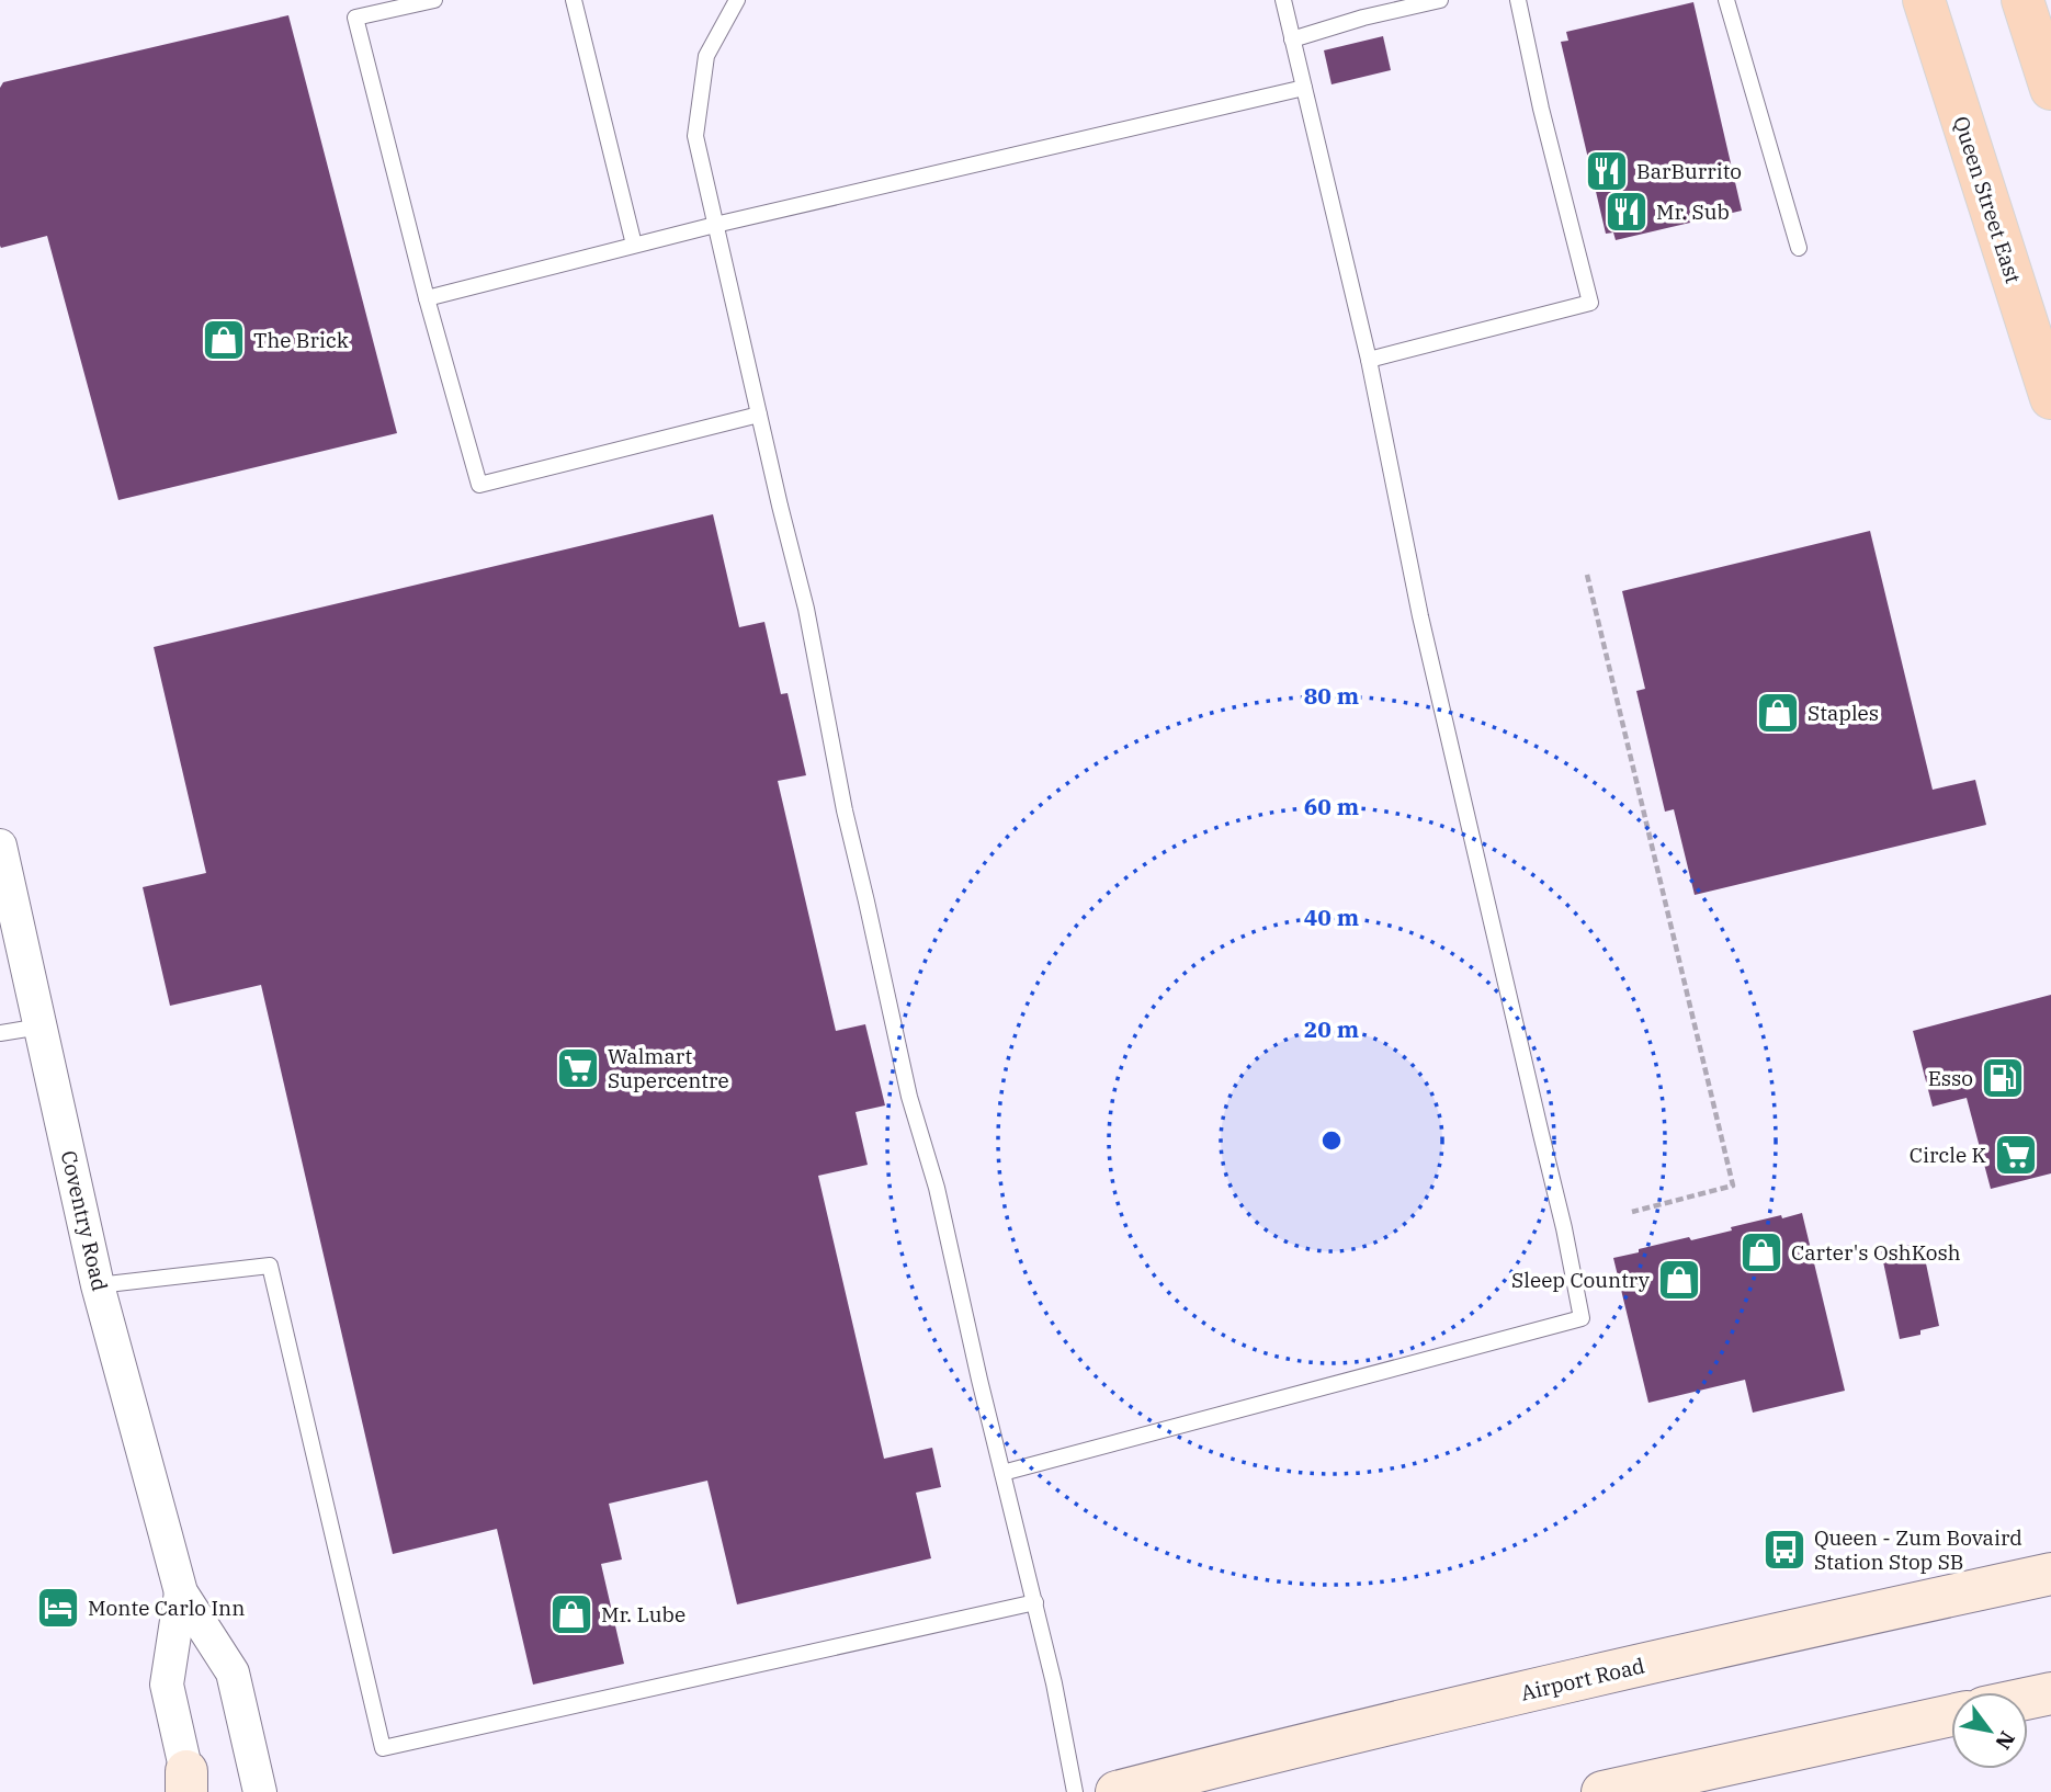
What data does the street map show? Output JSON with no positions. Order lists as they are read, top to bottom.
{
  "streets": {
    "main road": ["Queen Street East", "Airport Road"],
    "street": ["Coventry Road"]
  },
  "places": {
    "restaurant": ["BarBurrito", "Mr. Sub"],
    "shop": [
      "The Brick",
      "Staples",
      "Carter's OshKosh",
      "Sleep Country",
      "Mr. Lube"
    ],
    "supermarket": ["Walmart Supercentre", "Circle K"],
    "fuel station": ["Esso"],
    "bus stop": ["Queen - Zum Bovaird Station Stop SB"],
    "hotel": ["Monte Carlo Inn"]
  },
  "north": "bottom right",
  "rings": [
    "80 m",
    "60 m",
    "40 m",
    "20 m"
  ]
}
